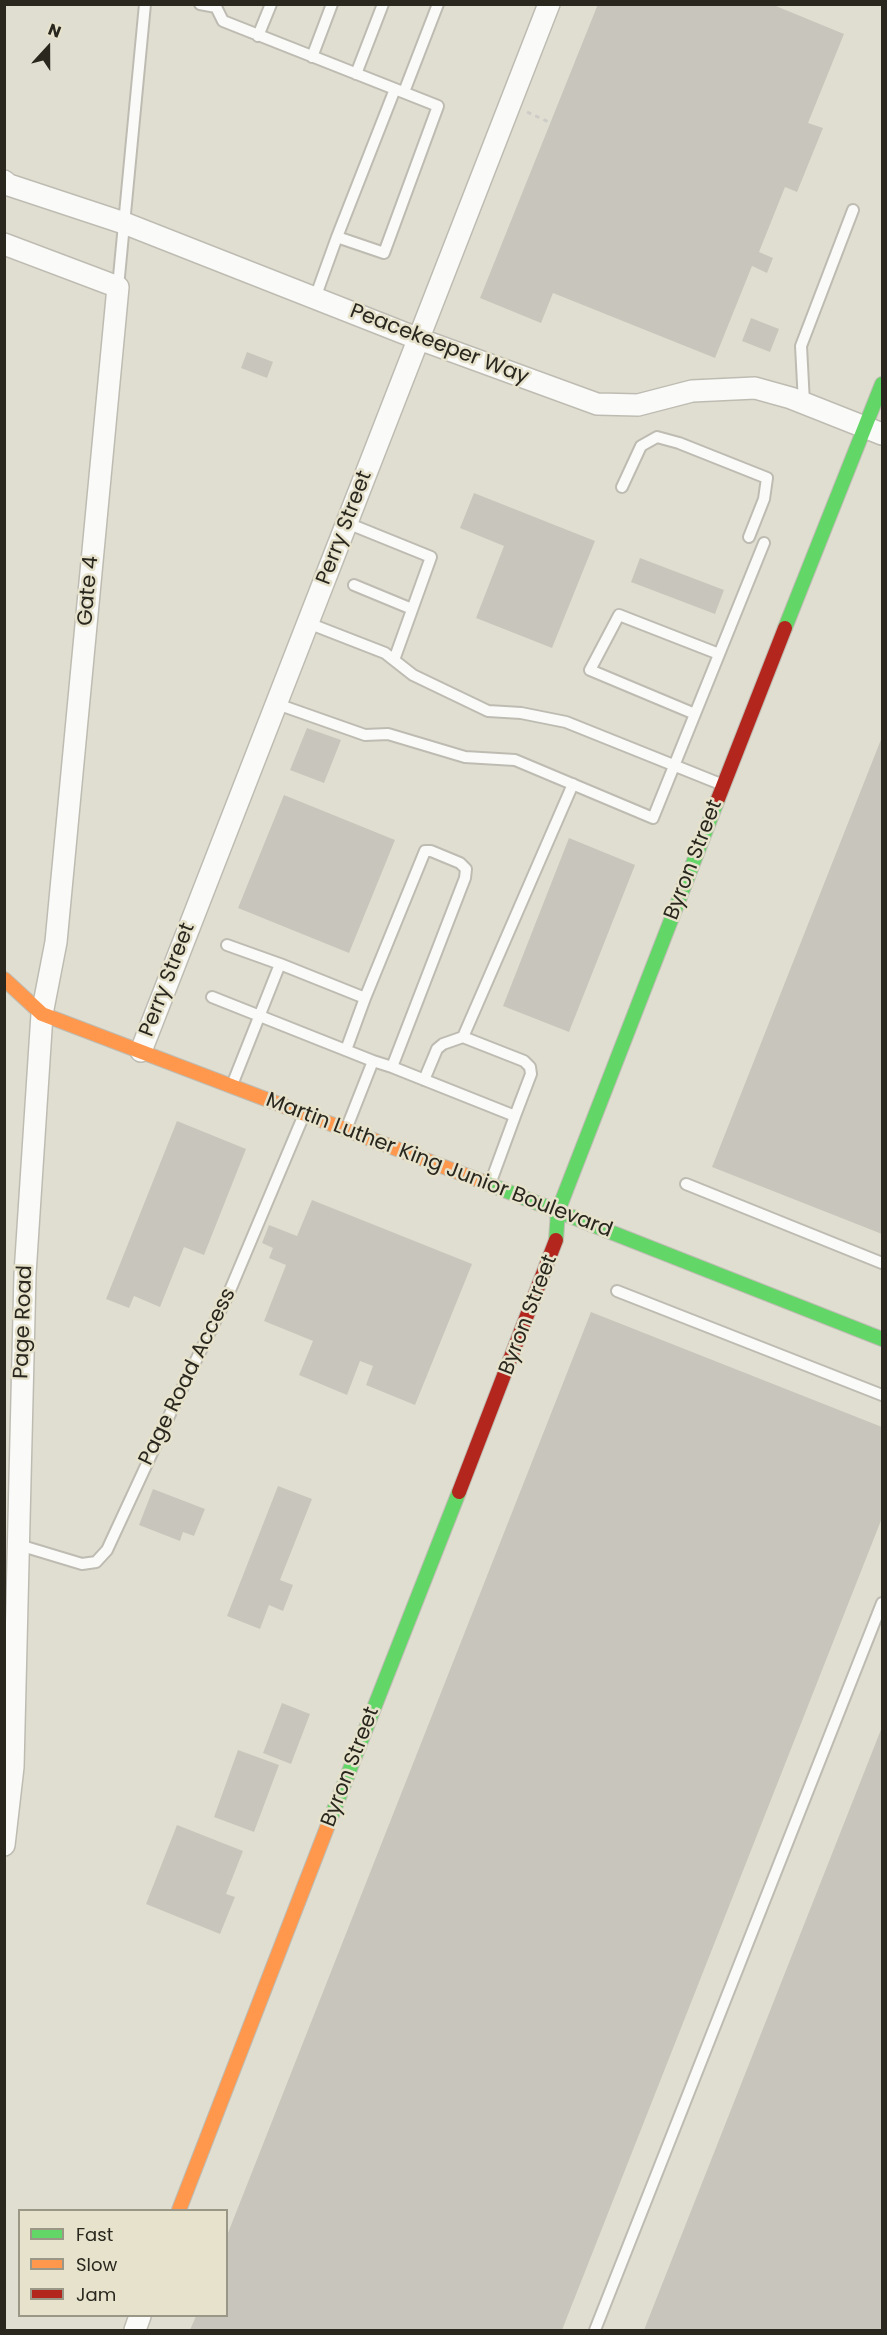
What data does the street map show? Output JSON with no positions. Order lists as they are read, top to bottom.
{
  "streets": {
    "street": [
      "Peacekeeper Way",
      "Perry Street",
      "Gate 4",
      "Byron Street",
      "Martin Luther King Junior Boulevard",
      "Page Road"
    ],
    "lane": ["Page Road Access"]
  },
  "crossings": [
    ["Peacekeeper Way", "Perry Street"],
    ["Peacekeeper Way", "Byron Street"],
    ["Perry Street", "Martin Luther King Junior Boulevard"],
    ["Gate 4", "Martin Luther King Junior Boulevard"],
    ["Gate 4", "Page Road"],
    ["Byron Street", "Martin Luther King Junior Boulevard"],
    ["Martin Luther King Junior Boulevard", "Page Road"],
    ["Martin Luther King Junior Boulevard", "Page Road Access"],
    ["Page Road", "Page Road Access"]
  ],
  "legend": ["Fast", "Slow", "Jam"],
  "north": "top"
}
